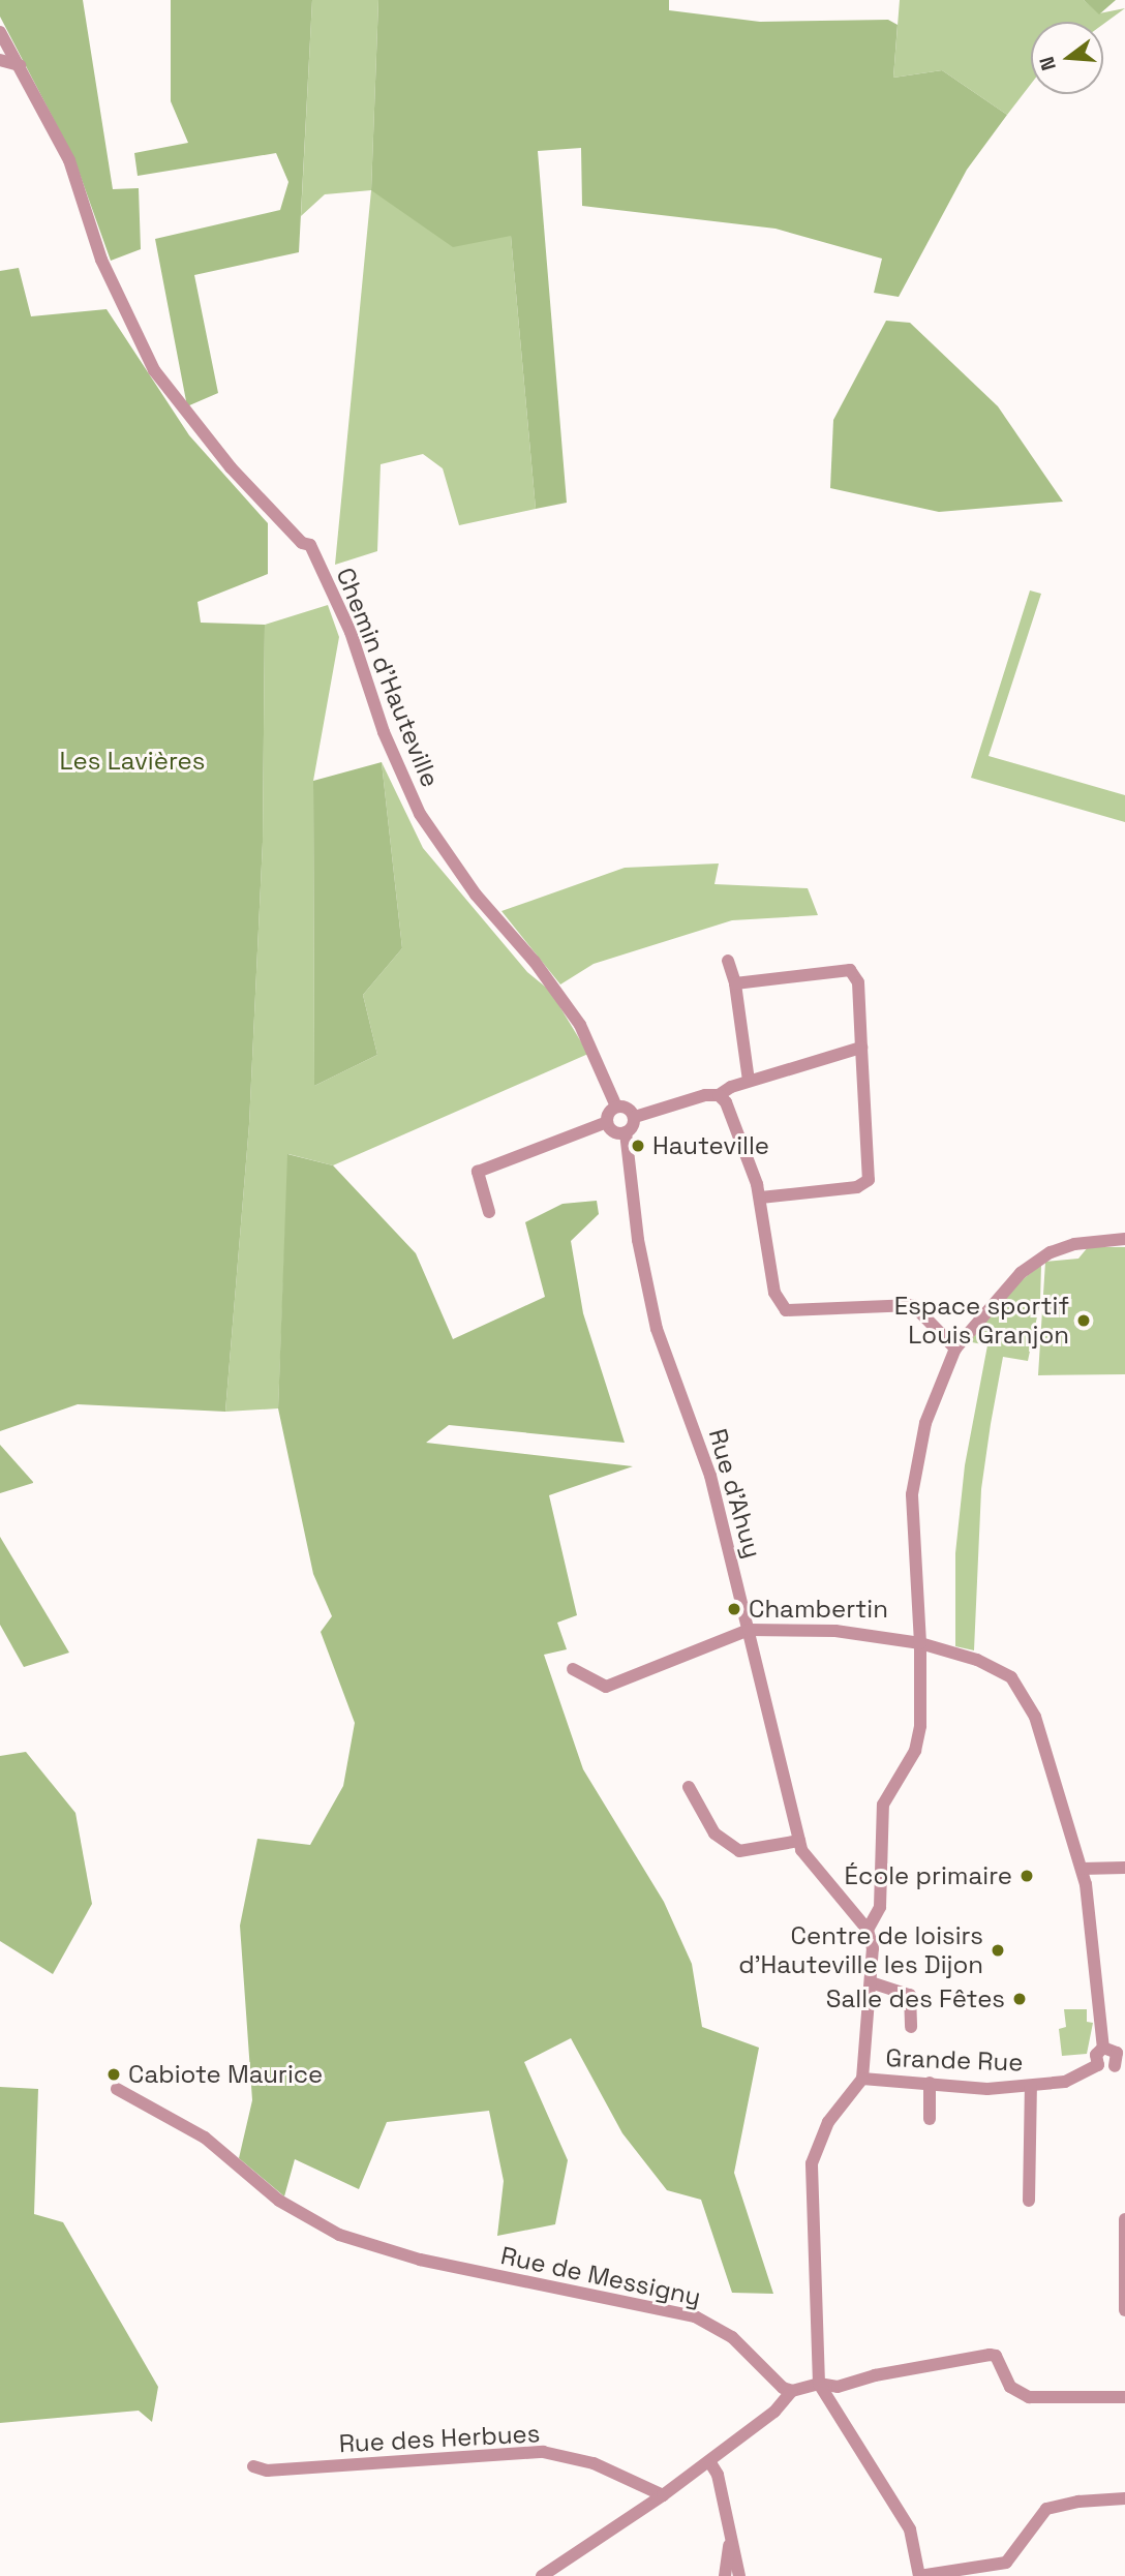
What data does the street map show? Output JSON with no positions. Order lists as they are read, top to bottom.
{
  "streets": {
    "street": [
      "Chemin d'Hauteville",
      "Rue d'Ahuy",
      "Grande Rue",
      "Rue de Messigny",
      "Rue des Herbues"
    ]
  },
  "crossings": [
    ["Chemin d'Hauteville", "Rue d'Ahuy"]
  ],
  "parks": ["Les Lavières"],
  "places": [
    "Hauteville",
    "Espace sportif Louis Granjon",
    "Chambertin",
    "École primaire",
    "Centre de loisirs d'Hauteville les Dijon",
    "Salle des Fêtes",
    "Cabiote Maurice"
  ],
  "north": "left"
}
